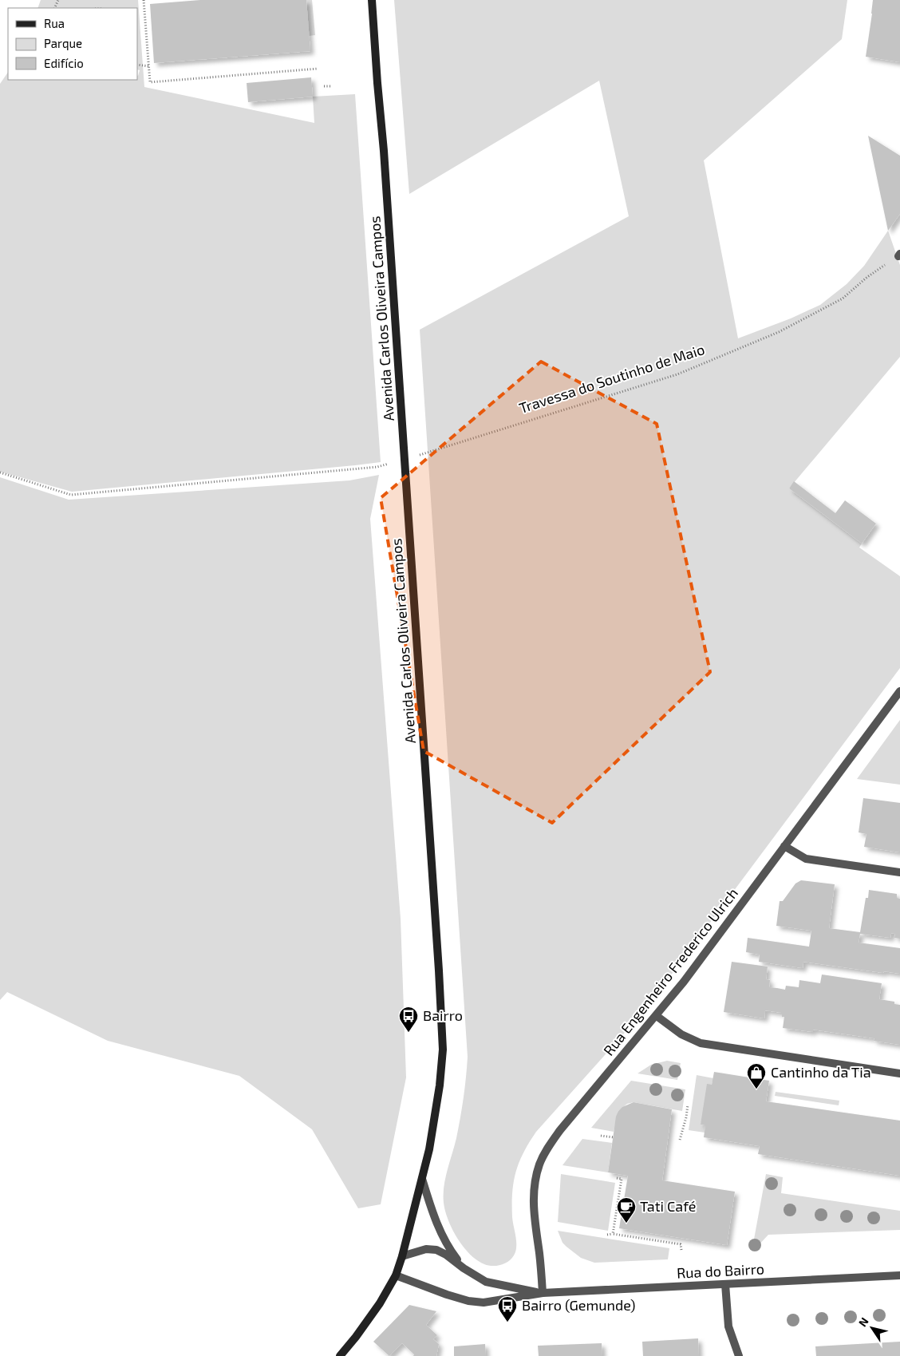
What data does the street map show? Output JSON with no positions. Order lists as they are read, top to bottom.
{
  "streets": {
    "main road": ["Avenida Carlos Oliveira Campos"],
    "street": ["Rua Engenheiro Frederico Ulrich", "Rua do Bairro"],
    "path": ["Travessa do Soutinho de Maio"]
  },
  "crossings": [
    ["Avenida Carlos Oliveira Campos", "Travessa do Soutinho de Maio"],
    ["Avenida Carlos Oliveira Campos", "Rua do Bairro"],
    ["Rua Engenheiro Frederico Ulrich", "Rua do Bairro"]
  ],
  "places": {
    "bus stop": ["Bairro", "Bairro (Gemunde)"],
    "shop": ["Cantinho da Tia"],
    "cafe": ["Tati Café"]
  },
  "legend": ["Rua", "Parque", "Edifício"],
  "north": "top left"
}
